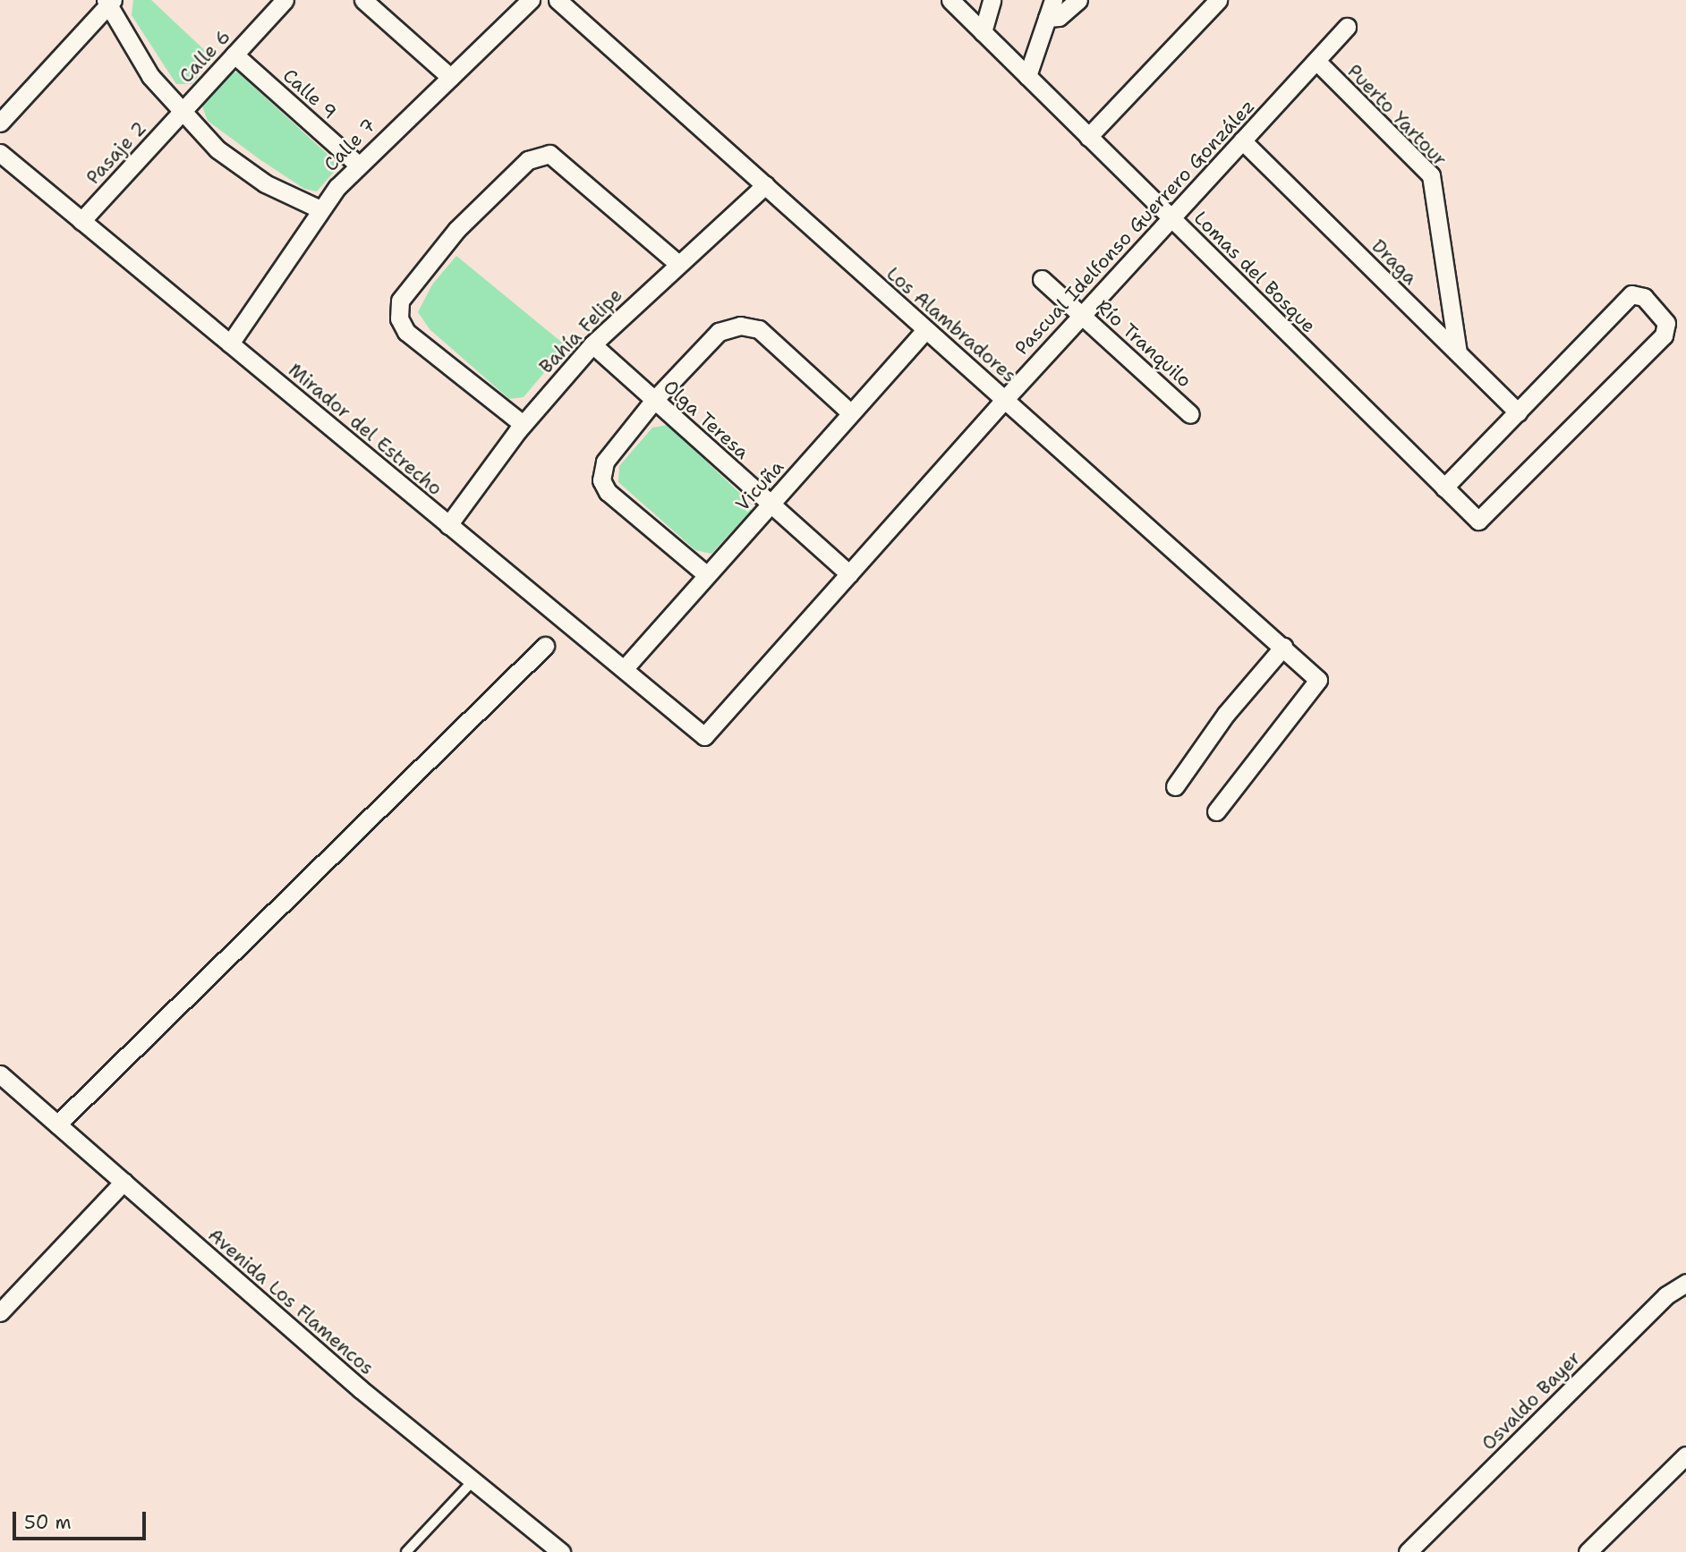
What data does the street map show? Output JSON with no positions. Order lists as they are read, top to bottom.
{
  "streets": {
    "street": [
      "Calle 6",
      "Calle 9",
      "Puerto Yartour",
      "Calle 7",
      "Pasaje 2",
      "Pascual Idelfonso Guerrero González",
      "Draga",
      "Lomas del Bosque",
      "Los Alambradores",
      "Bahía Felipe",
      "Río Tranquilo",
      "Olga Teresa",
      "Mirador del Estrecho",
      "Vicuña",
      "Avenida Los Flamencos",
      "Osvaldo Bayer"
    ]
  },
  "crossings": [
    ["Calle 6", "Calle 9"],
    ["Calle 6", "Pasaje 2"],
    ["Calle 9", "Calle 7"],
    ["Puerto Yartour", "Pascual Idelfonso Guerrero González"],
    ["Puerto Yartour", "Draga"],
    ["Calle 7", "Mirador del Estrecho"],
    ["Pasaje 2", "Mirador del Estrecho"],
    ["Pascual Idelfonso Guerrero González", "Draga"],
    ["Pascual Idelfonso Guerrero González", "Lomas del Bosque"],
    ["Pascual Idelfonso Guerrero González", "Los Alambradores"],
    ["Pascual Idelfonso Guerrero González", "Río Tranquilo"],
    ["Pascual Idelfonso Guerrero González", "Olga Teresa"],
    ["Pascual Idelfonso Guerrero González", "Mirador del Estrecho"],
    ["Draga", "Lomas del Bosque"],
    ["Los Alambradores", "Bahía Felipe"],
    ["Los Alambradores", "Vicuña"],
    ["Bahía Felipe", "Olga Teresa"],
    ["Bahía Felipe", "Mirador del Estrecho"],
    ["Olga Teresa", "Vicuña"],
    ["Mirador del Estrecho", "Vicuña"]
  ],
  "scale_bar": "50 m"
}
